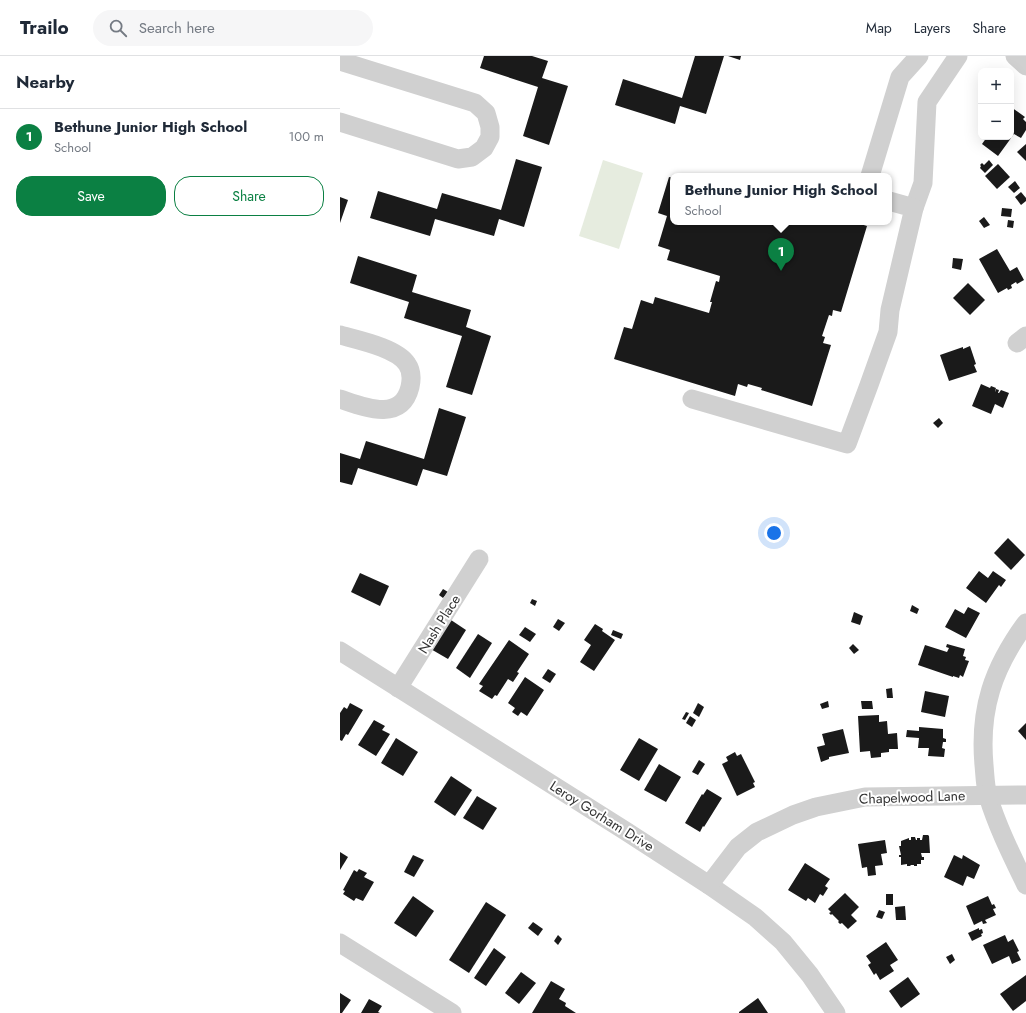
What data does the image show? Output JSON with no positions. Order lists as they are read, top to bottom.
{
  "streets": {
    "street": ["Nash Place", "Chapelwood Lane", "Leroy Gorham Drive"]
  },
  "crossings": [
    ["Nash Place", "Leroy Gorham Drive"],
    ["Chapelwood Lane", "Leroy Gorham Drive"]
  ],
  "page": {
    "header": "Trailo",
    "search": "Search here",
    "nav": ["Map", "Layers", "Share"],
    "heading": "Nearby",
    "map_buttons": ["+", "−"],
    "list": [
      {
        "mark": "1",
        "name": "Bethune Junior High School",
        "note": "School",
        "value": "100 m"
      }
    ],
    "buttons": ["Save", "Share"],
    "popup": ["Bethune Junior High School", "School"],
    "pins": "1"
  }
}
